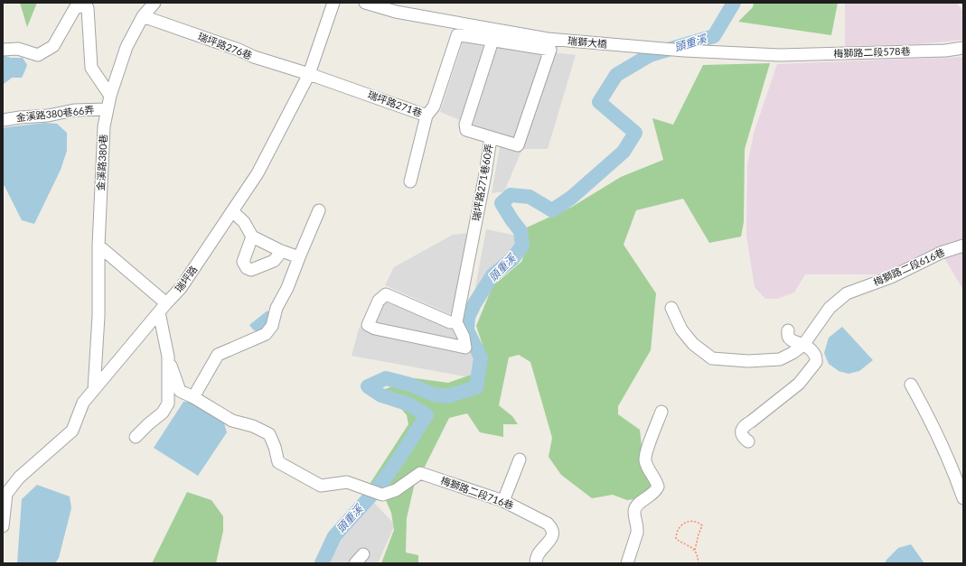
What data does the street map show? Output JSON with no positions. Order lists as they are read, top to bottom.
{
  "streets": {
    "street": [
      "瑞獅大橋",
      "瑞坪路276巷",
      "梅獅路二段578巷",
      "瑞坪路271巷",
      "金溪路380巷66弄",
      "金溪路380巷",
      "瑞坪路271巷60弄",
      "梅獅路二段616巷",
      "瑞坪路",
      "梅獅路二段716巷"
    ]
  },
  "crossings": [
    ["瑞獅大橋", "梅獅路二段578巷"],
    ["瑞坪路276巷", "瑞坪路271巷"],
    ["瑞坪路276巷", "金溪路380巷"],
    ["瑞坪路276巷", "瑞坪路"],
    ["瑞坪路271巷", "瑞坪路271巷60弄"],
    ["瑞坪路271巷", "瑞坪路"],
    ["金溪路380巷66弄", "金溪路380巷"],
    ["金溪路380巷", "瑞坪路"]
  ],
  "water": ["頭重溪"]
}
